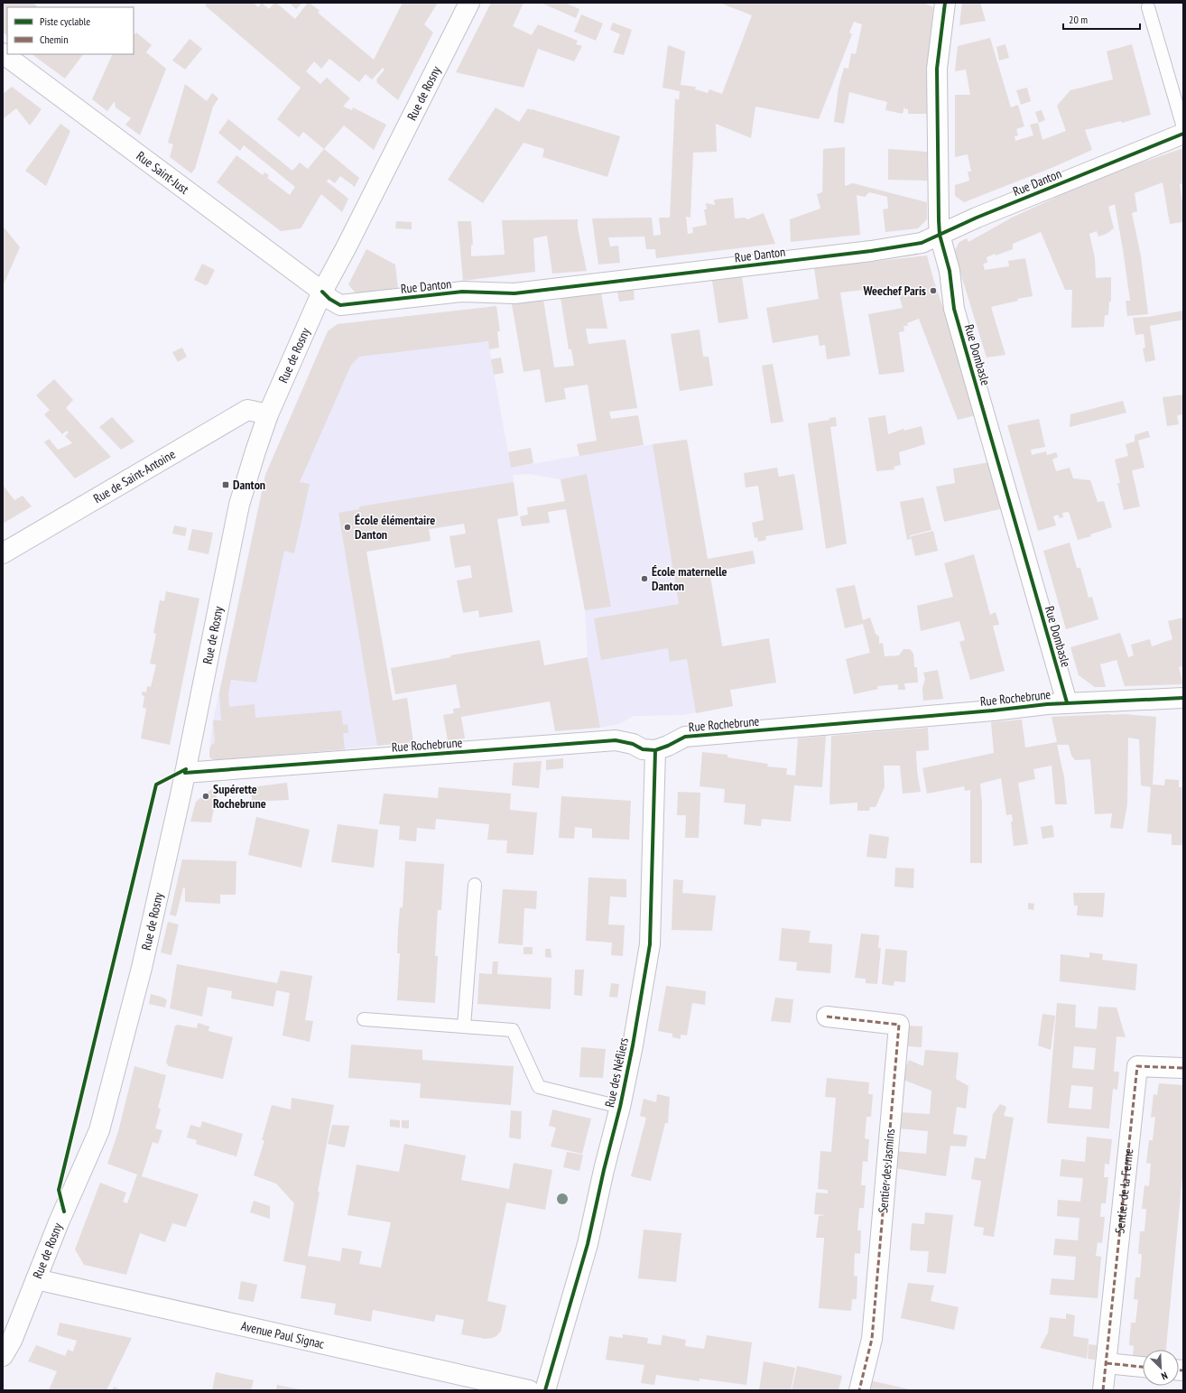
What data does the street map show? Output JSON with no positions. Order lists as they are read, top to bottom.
{
  "streets": {
    "street": [
      "Rue de Rosny",
      "Rue Saint-Just",
      "Rue Danton",
      "Rue Dombasle",
      "Rue de Saint-Antoine",
      "Rue Rochebrune",
      "Rue des Néfliers",
      "Sentier des Jasmins",
      "Sentier de la Ferme",
      "Avenue Paul Signac"
    ]
  },
  "crossings": [
    ["Rue de Rosny", "Rue Saint-Just"],
    ["Rue de Rosny", "Rue Danton"],
    ["Rue de Rosny", "Rue de Saint-Antoine"],
    ["Rue de Rosny", "Rue Rochebrune"],
    ["Rue de Rosny", "Avenue Paul Signac"],
    ["Rue Saint-Just", "Rue Danton"],
    ["Rue Danton", "Rue Dombasle"],
    ["Rue Dombasle", "Rue Rochebrune"],
    ["Rue Rochebrune", "Rue des Néfliers"]
  ],
  "places": {
    "other": [
      "Weechef Paris",
      "École élémentaire Danton",
      "École maternelle Danton",
      "Supérette Rochebrune"
    ],
    "transit": ["Danton"]
  },
  "legend": ["Piste cyclable", "Chemin"],
  "scale_bar": "20 m",
  "north": "bottom right"
}
